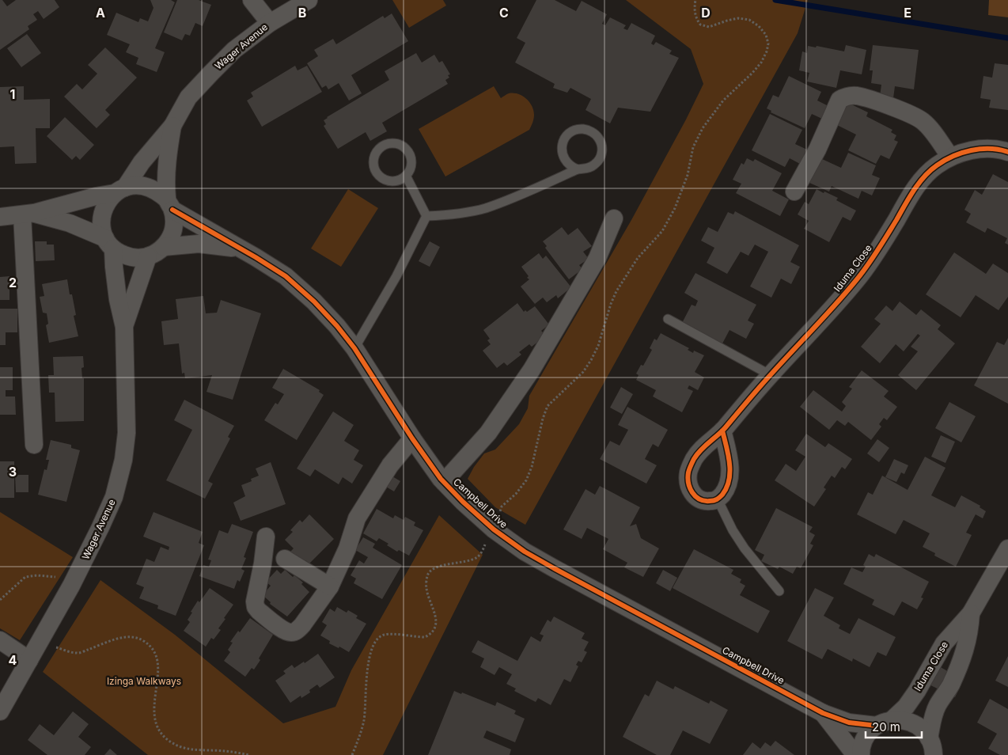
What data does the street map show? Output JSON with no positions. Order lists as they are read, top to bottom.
{
  "streets": {
    "street": ["Wager Avenue", "Iduma Close", "Campbell Drive"]
  },
  "crossings": [
    ["Iduma Close", "Campbell Drive"]
  ],
  "parks": ["Izinga Walkways"],
  "scale_bar": "20 m",
  "grid": {
    "columns": [
      "A",
      "B",
      "C",
      "D",
      "E"
    ],
    "rows": [
      "1",
      "2",
      "3",
      "4"
    ]
  }
}
